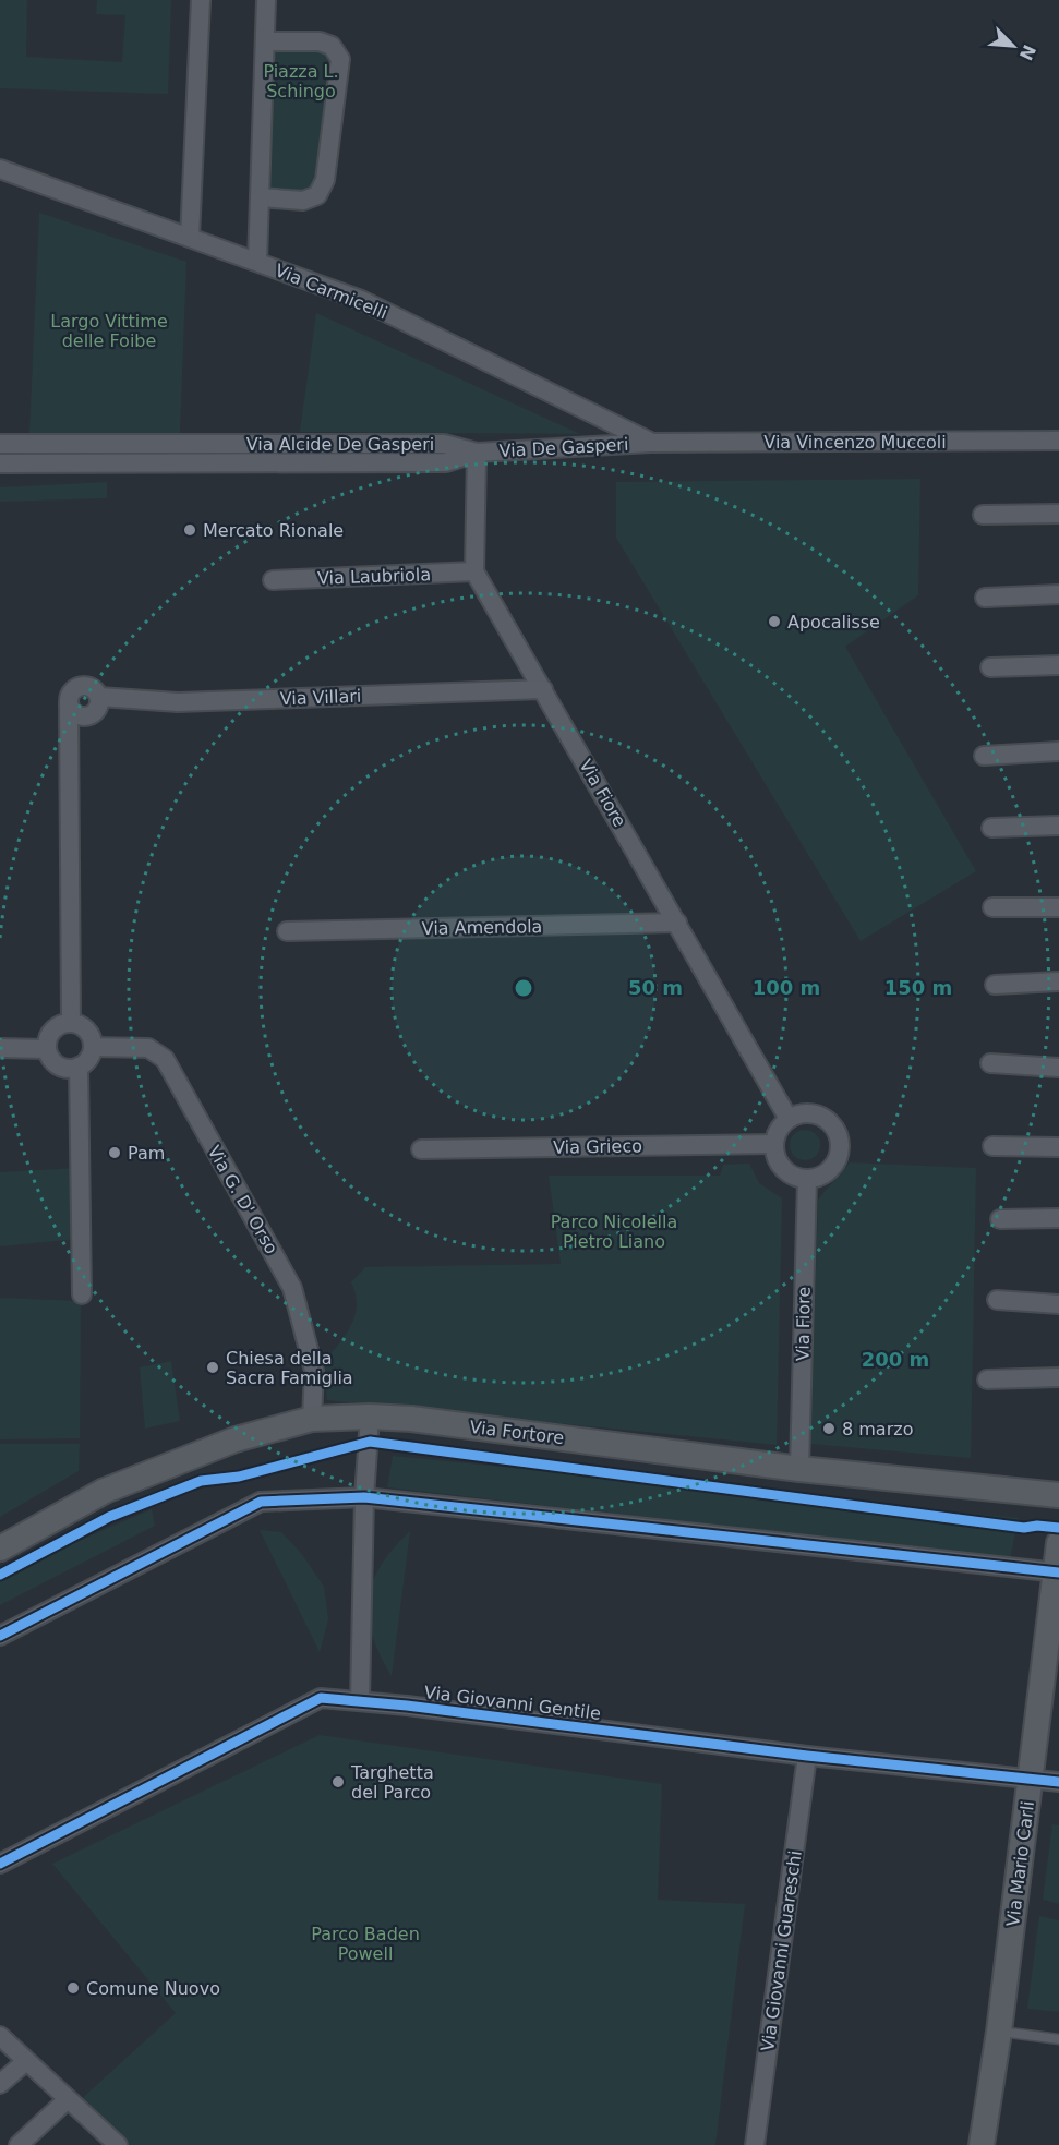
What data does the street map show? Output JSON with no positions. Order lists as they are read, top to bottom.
{
  "streets": {
    "street": [
      "Via Carmicelli",
      "Via Vincenzo Muccoli",
      "Via Alcide De Gasperi",
      "Via De Gasperi",
      "Via Laubriola",
      "Via Villari",
      "Via Fiore",
      "Via Amendola",
      "Via Grieco",
      "Via G. D' Orso",
      "Via Fortore",
      "Via Giovanni Gentile",
      "Via Mario Carli",
      "Via Giovanni Guareschi"
    ]
  },
  "crossings": [
    ["Via Carmicelli", "Via Vincenzo Muccoli"],
    ["Via Carmicelli", "Via De Gasperi"],
    ["Via Vincenzo Muccoli", "Via De Gasperi"],
    ["Via Alcide De Gasperi", "Via De Gasperi"],
    ["Via Laubriola", "Via Fiore"],
    ["Via Villari", "Via Fiore"],
    ["Via Villari", "Via G. D' Orso"],
    ["Via Fiore", "Via Amendola"],
    ["Via Fiore", "Via Grieco"],
    ["Via Fiore", "Via Fortore"],
    ["Via G. D' Orso", "Via Fortore"],
    ["Via Giovanni Gentile", "Via Mario Carli"],
    ["Via Giovanni Gentile", "Via Giovanni Guareschi"]
  ],
  "parks": [
    "Piazza L. Schingo",
    "Largo Vittime delle Foibe",
    "Parco Nicolella Pietro Liano",
    "Parco Baden Powell"
  ],
  "places": [
    "Mercato Rionale",
    "Apocalisse",
    "Pam",
    "Chiesa della Sacra Famiglia",
    "8 marzo",
    "Targhetta del Parco",
    "Comune Nuovo"
  ],
  "north": "bottom right",
  "rings": [
    "50 m",
    "100 m",
    "150 m",
    "200 m"
  ]
}
